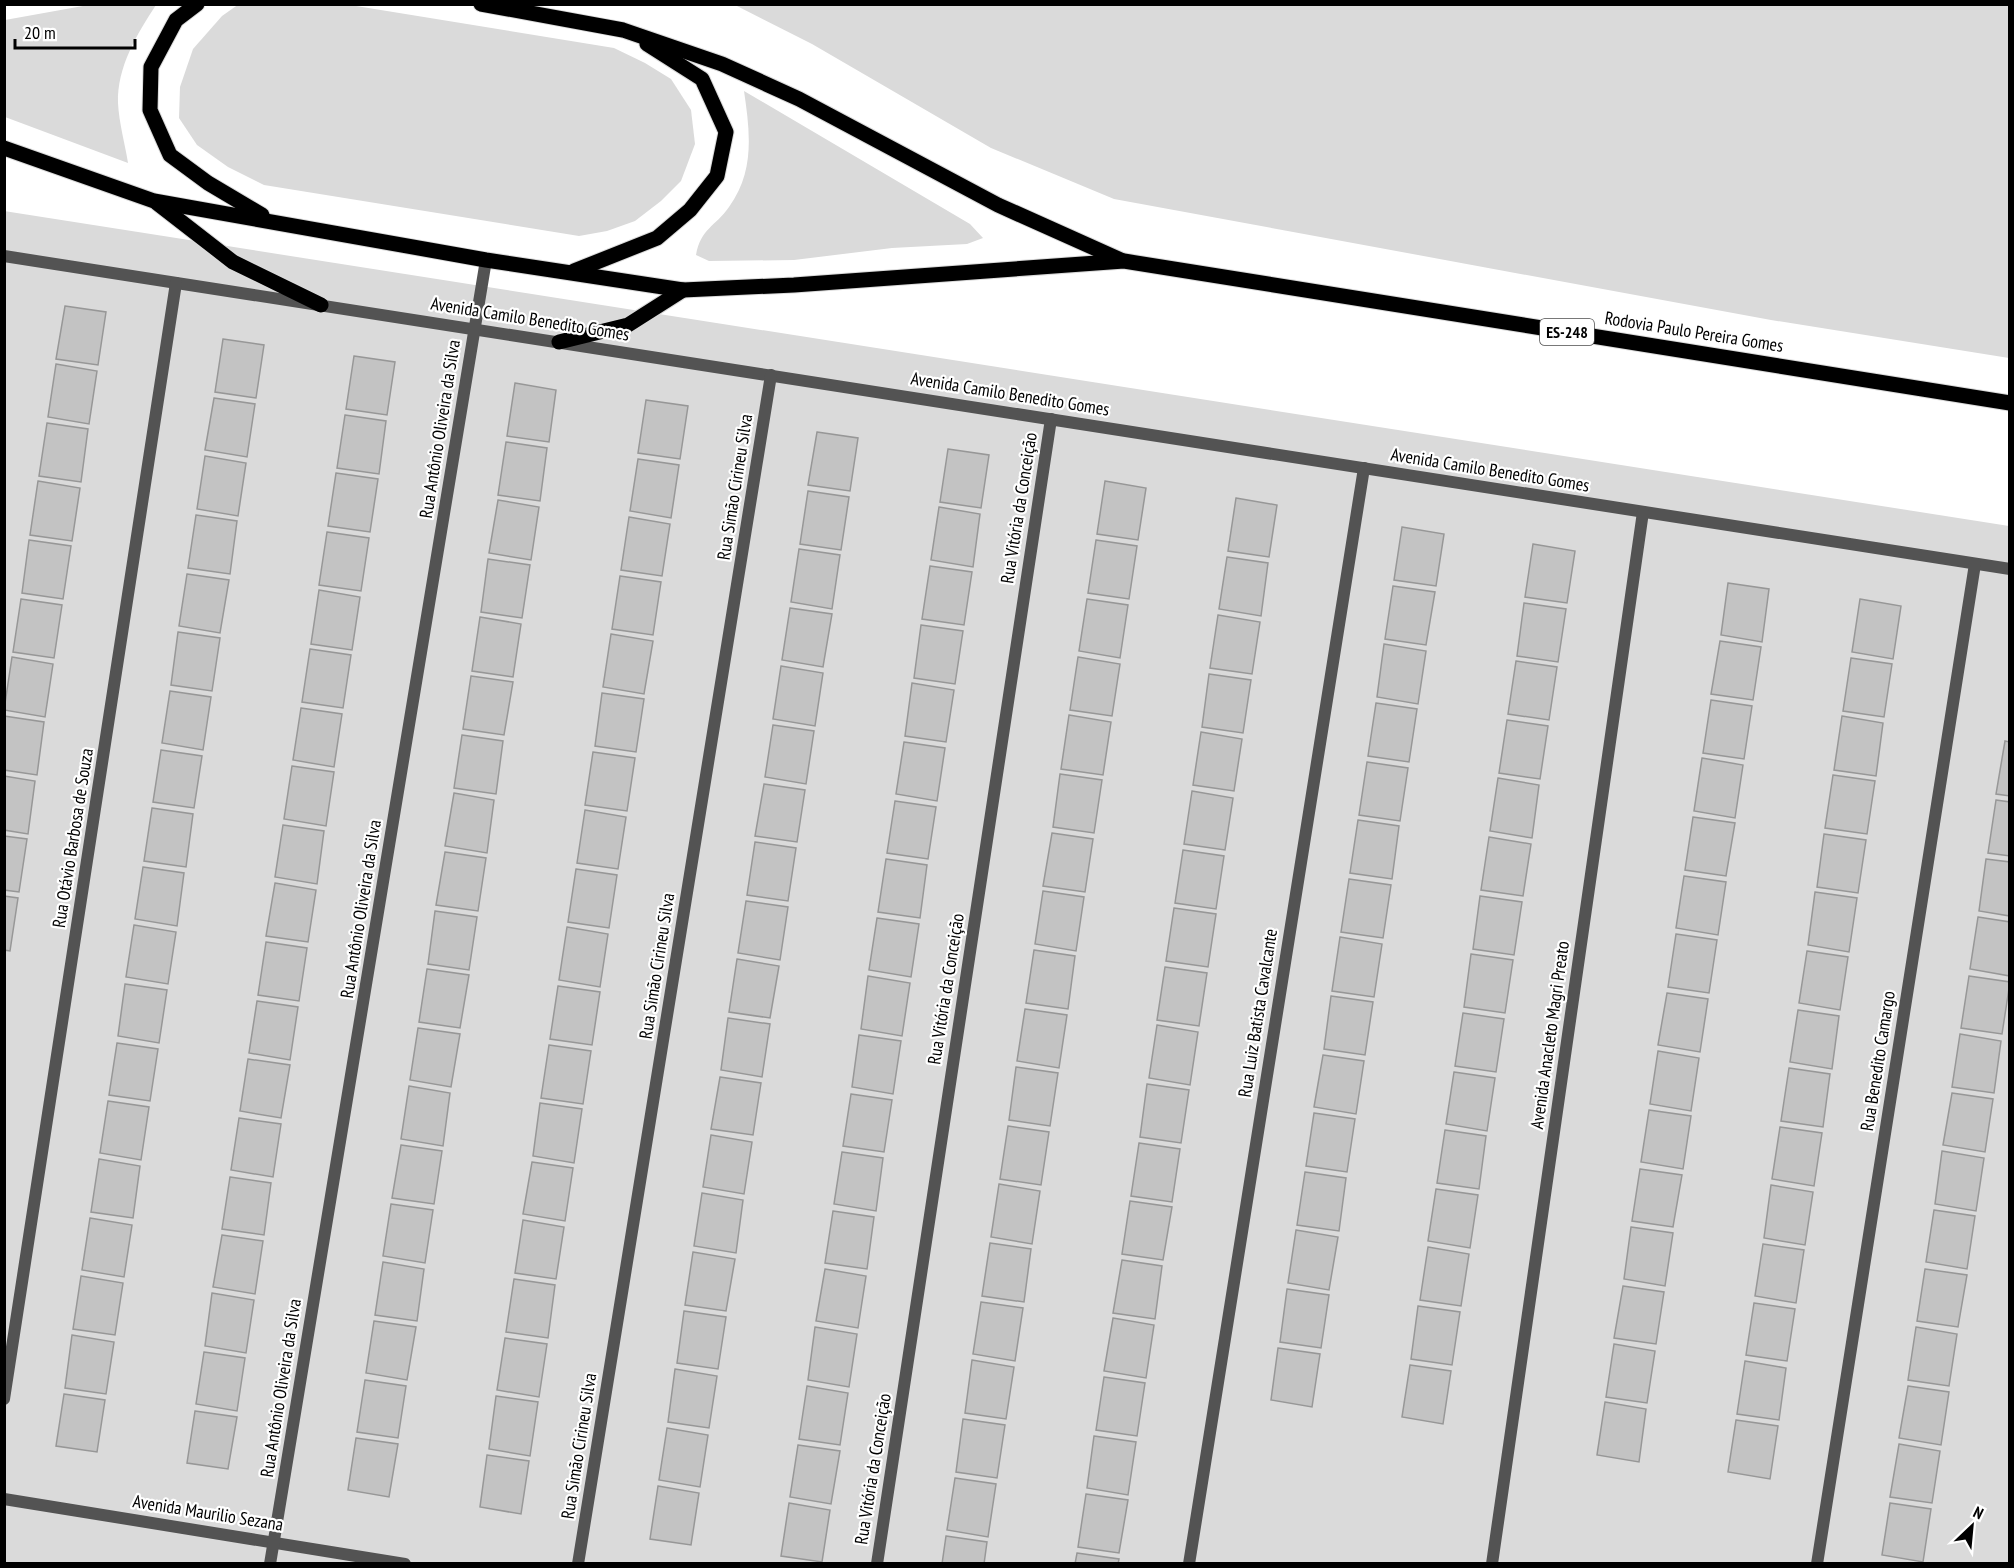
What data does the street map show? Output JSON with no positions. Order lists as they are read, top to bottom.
{
  "streets": {
    "main road": ["ES-248", "Rodovia Paulo Pereira Gomes"],
    "street": [
      "Avenida Camilo Benedito Gomes",
      "Rua Antônio Oliveira da Silva",
      "Rua Simão Cirineu Silva",
      "Rua Vitória da Conceição",
      "Rua Otávio Barbosa de Souza",
      "Rua Luiz Batista Cavalcante",
      "Avenida Anacleto Magri Preato",
      "Rua Benedito Camargo",
      "Avenida Maurilio Sezana"
    ]
  },
  "crossings": [
    ["Avenida Camilo Benedito Gomes", "Rua Antônio Oliveira da Silva"],
    ["Avenida Camilo Benedito Gomes", "Rua Simão Cirineu Silva"],
    ["Avenida Camilo Benedito Gomes", "Rua Vitória da Conceição"],
    ["Avenida Camilo Benedito Gomes", "Rua Otávio Barbosa de Souza"],
    ["Avenida Camilo Benedito Gomes", "Rua Luiz Batista Cavalcante"],
    ["Avenida Camilo Benedito Gomes", "Avenida Anacleto Magri Preato"],
    ["Avenida Camilo Benedito Gomes", "Rua Benedito Camargo"],
    ["Rua Antônio Oliveira da Silva", "Avenida Maurilio Sezana"]
  ],
  "scale_bar": "20 m",
  "north": "top right"
}
